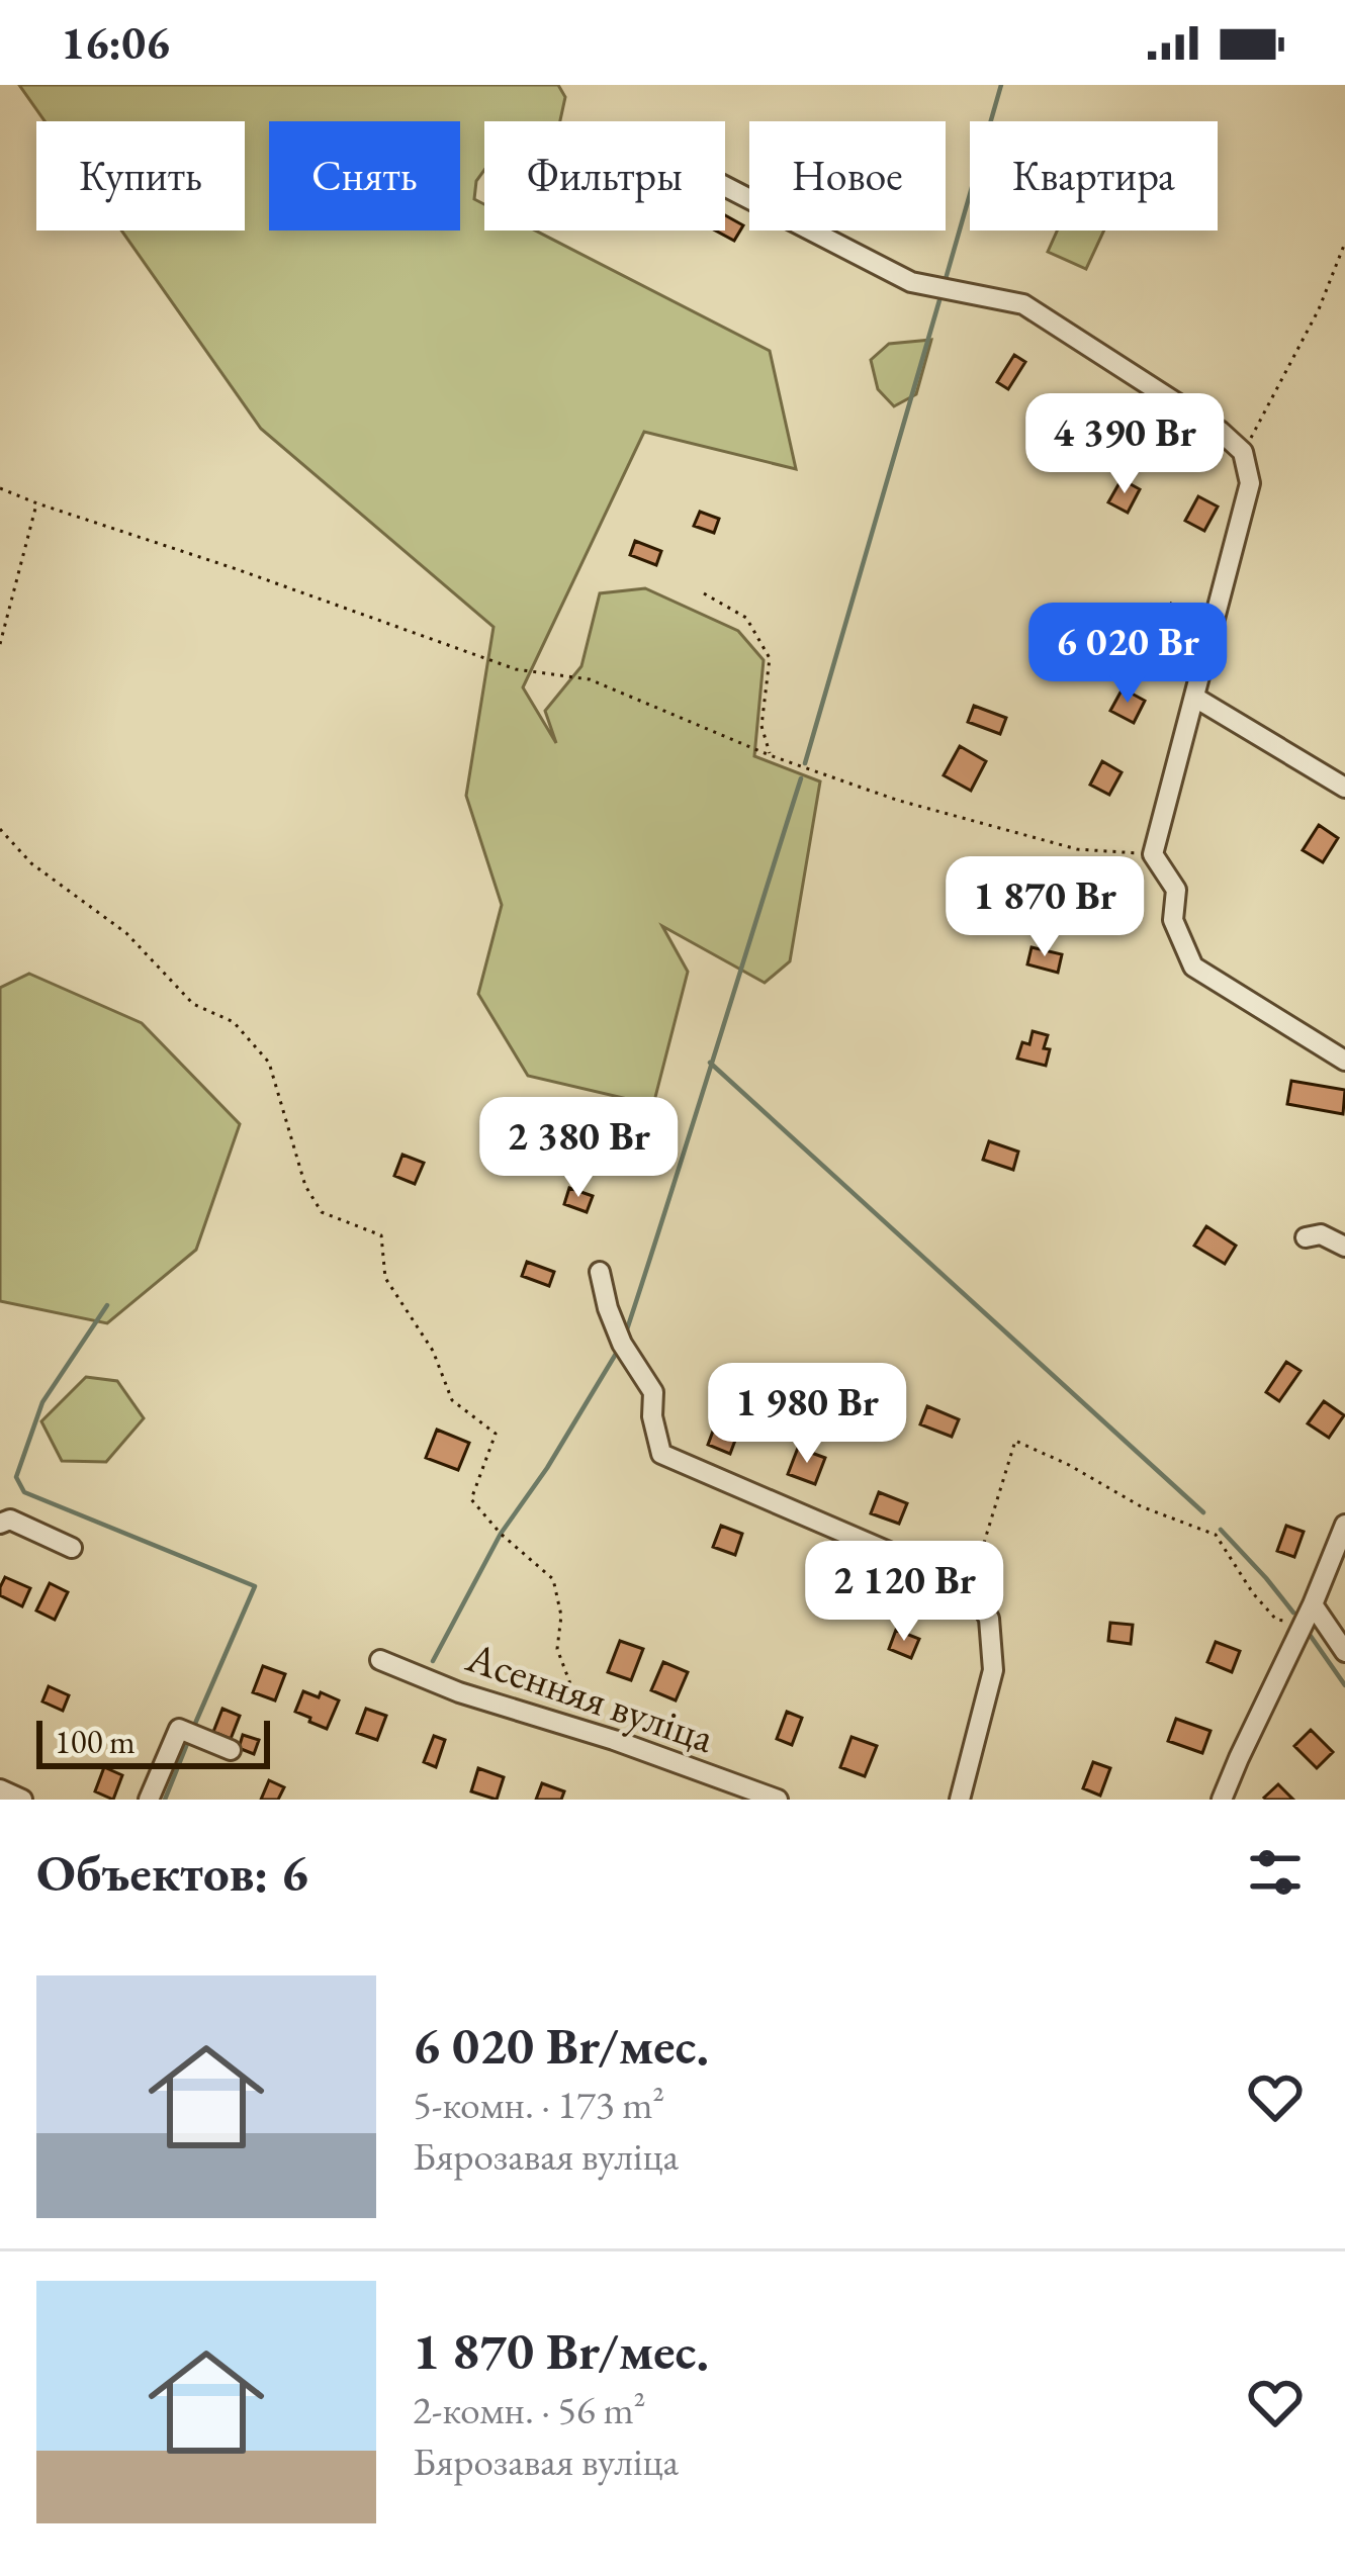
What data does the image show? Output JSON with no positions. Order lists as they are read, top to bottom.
{
  "streets": {
    "street": ["Асенняя вуліца"]
  },
  "scale_bar": "100 m",
  "page": {
    "status": "16:06",
    "chip": [
      "Купить",
      "Снять",
      "Фильтры",
      "Новое",
      "Квартира"
    ],
    "price": [
      "4 390 Br",
      "6 020 Br",
      "1 870 Br",
      "2 380 Br",
      "1 980 Br",
      "2 120 Br"
    ],
    "scale": "100 m",
    "heading": "Объектов: 6",
    "list": [
      {
        "name": "6 020 Br/мес.",
        "note": "5-комн. · 173 m² · Бярозавая вуліца"
      },
      {
        "name": "1 870 Br/мес.",
        "note": "2-комн. · 56 m² · Бярозавая вуліца"
      }
    ]
  }
}
